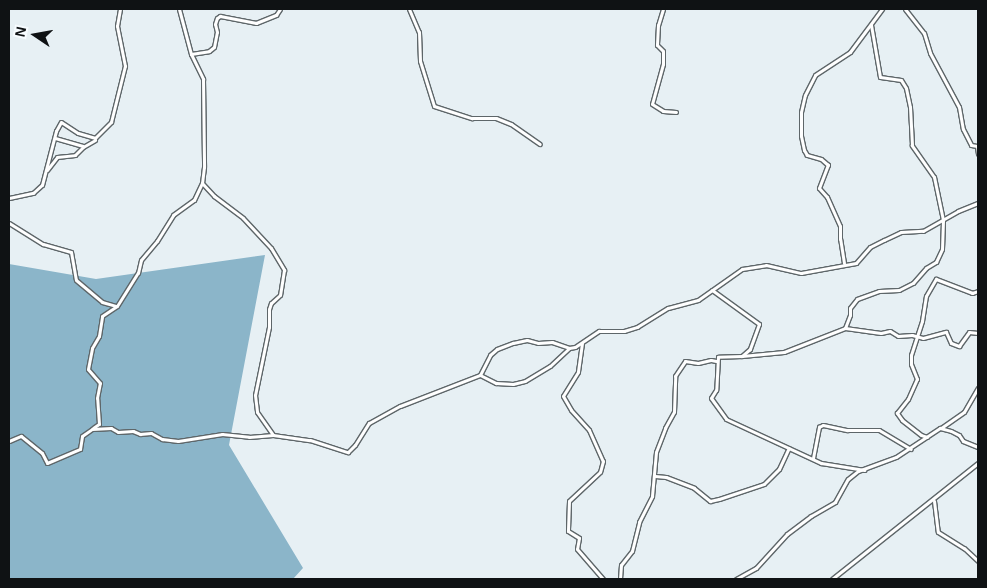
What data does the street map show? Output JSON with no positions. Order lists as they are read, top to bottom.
{
  "north": "left"
}
